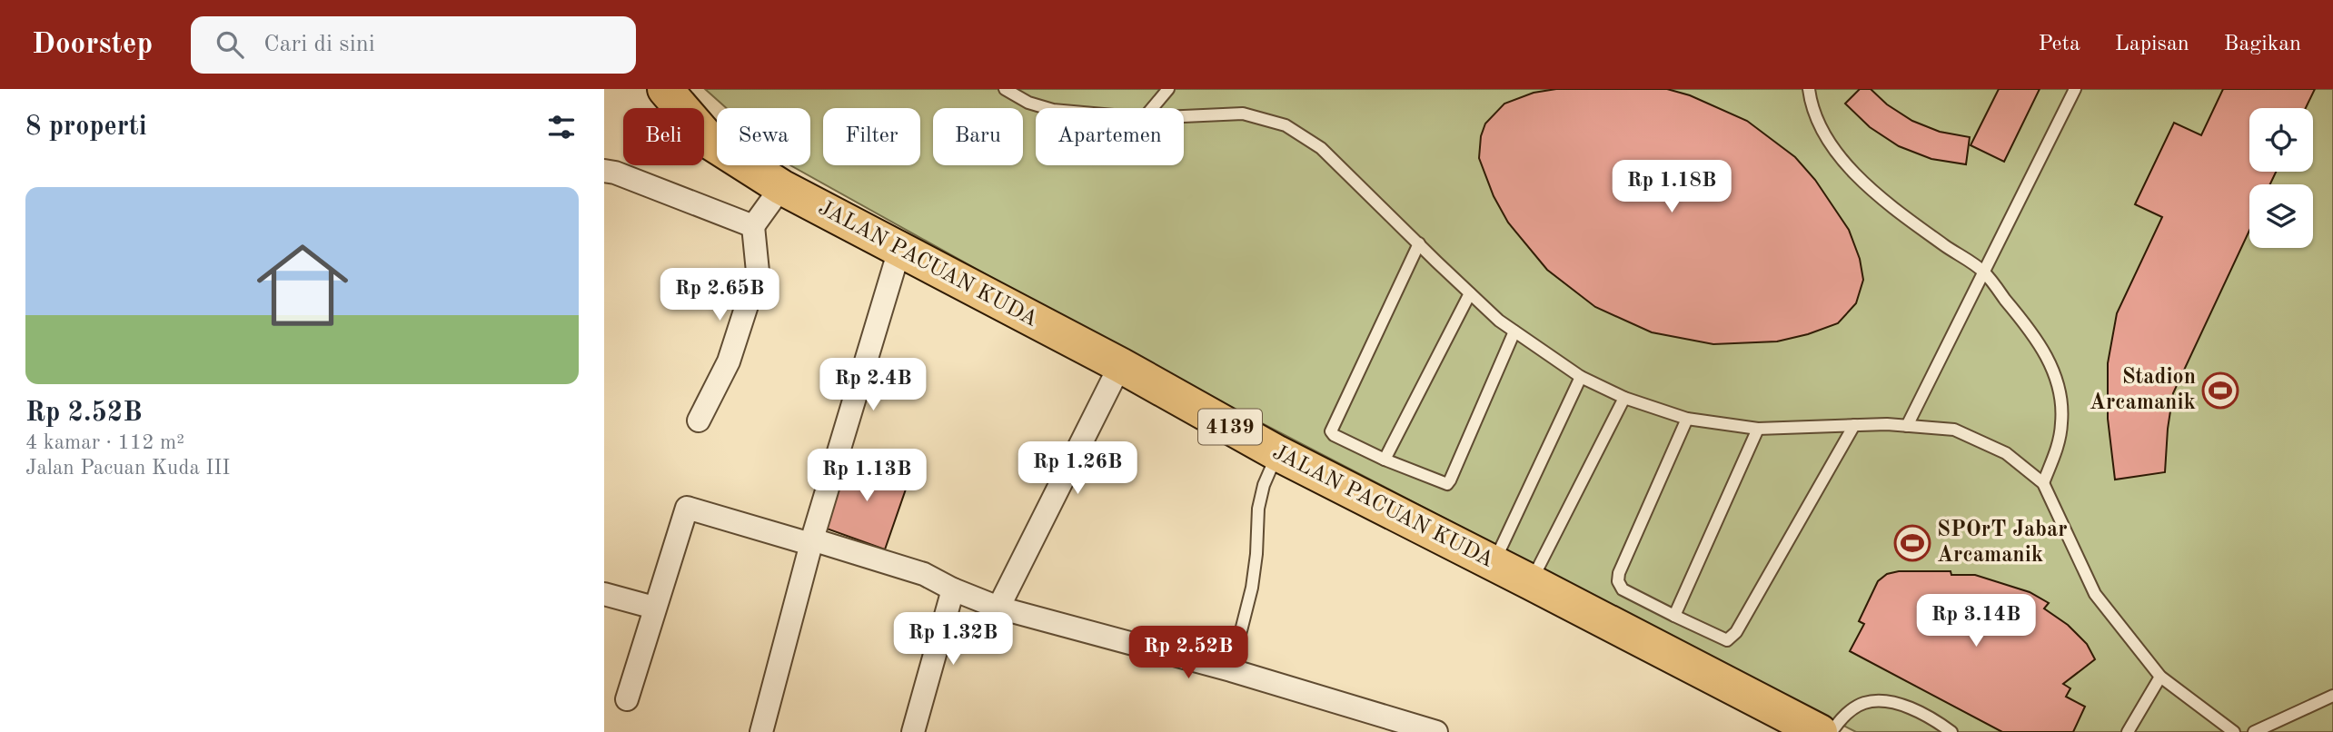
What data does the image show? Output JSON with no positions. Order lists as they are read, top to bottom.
{
  "streets": {
    "main road": ["JALAN PACUAN KUDA", "4139"]
  },
  "places": {
    "sports": ["Stadion Arcamanik", "SPOrT Jabar Arcamanik"]
  },
  "page": {
    "header": "Doorstep",
    "search": "Cari di sini",
    "nav": ["Peta", "Lapisan", "Bagikan"],
    "heading": "8 properti",
    "chip": [
      "Beli",
      "Sewa",
      "Filter",
      "Baru",
      "Apartemen"
    ],
    "price": [
      "Rp 1.18B",
      "Rp 2.65B",
      "Rp 2.4B",
      "Rp 1.26B",
      "Rp 1.13B",
      "Rp 3.14B",
      "Rp 1.32B",
      "Rp 2.52B"
    ],
    "list": [
      {
        "name": "Rp 2.52B",
        "note": "4 kamar · 112 m² · Jalan Pacuan Kuda III"
      }
    ]
  }
}
